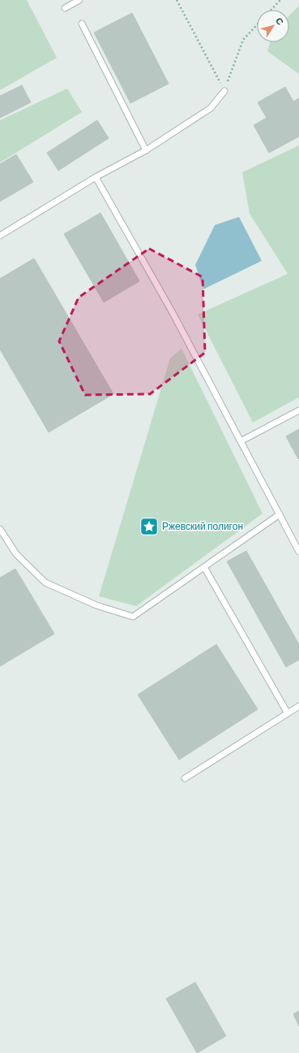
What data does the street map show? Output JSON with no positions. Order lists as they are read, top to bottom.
{
  "places": {
    "place": ["Ржевский полигон"]
  },
  "north": "top right"
}
